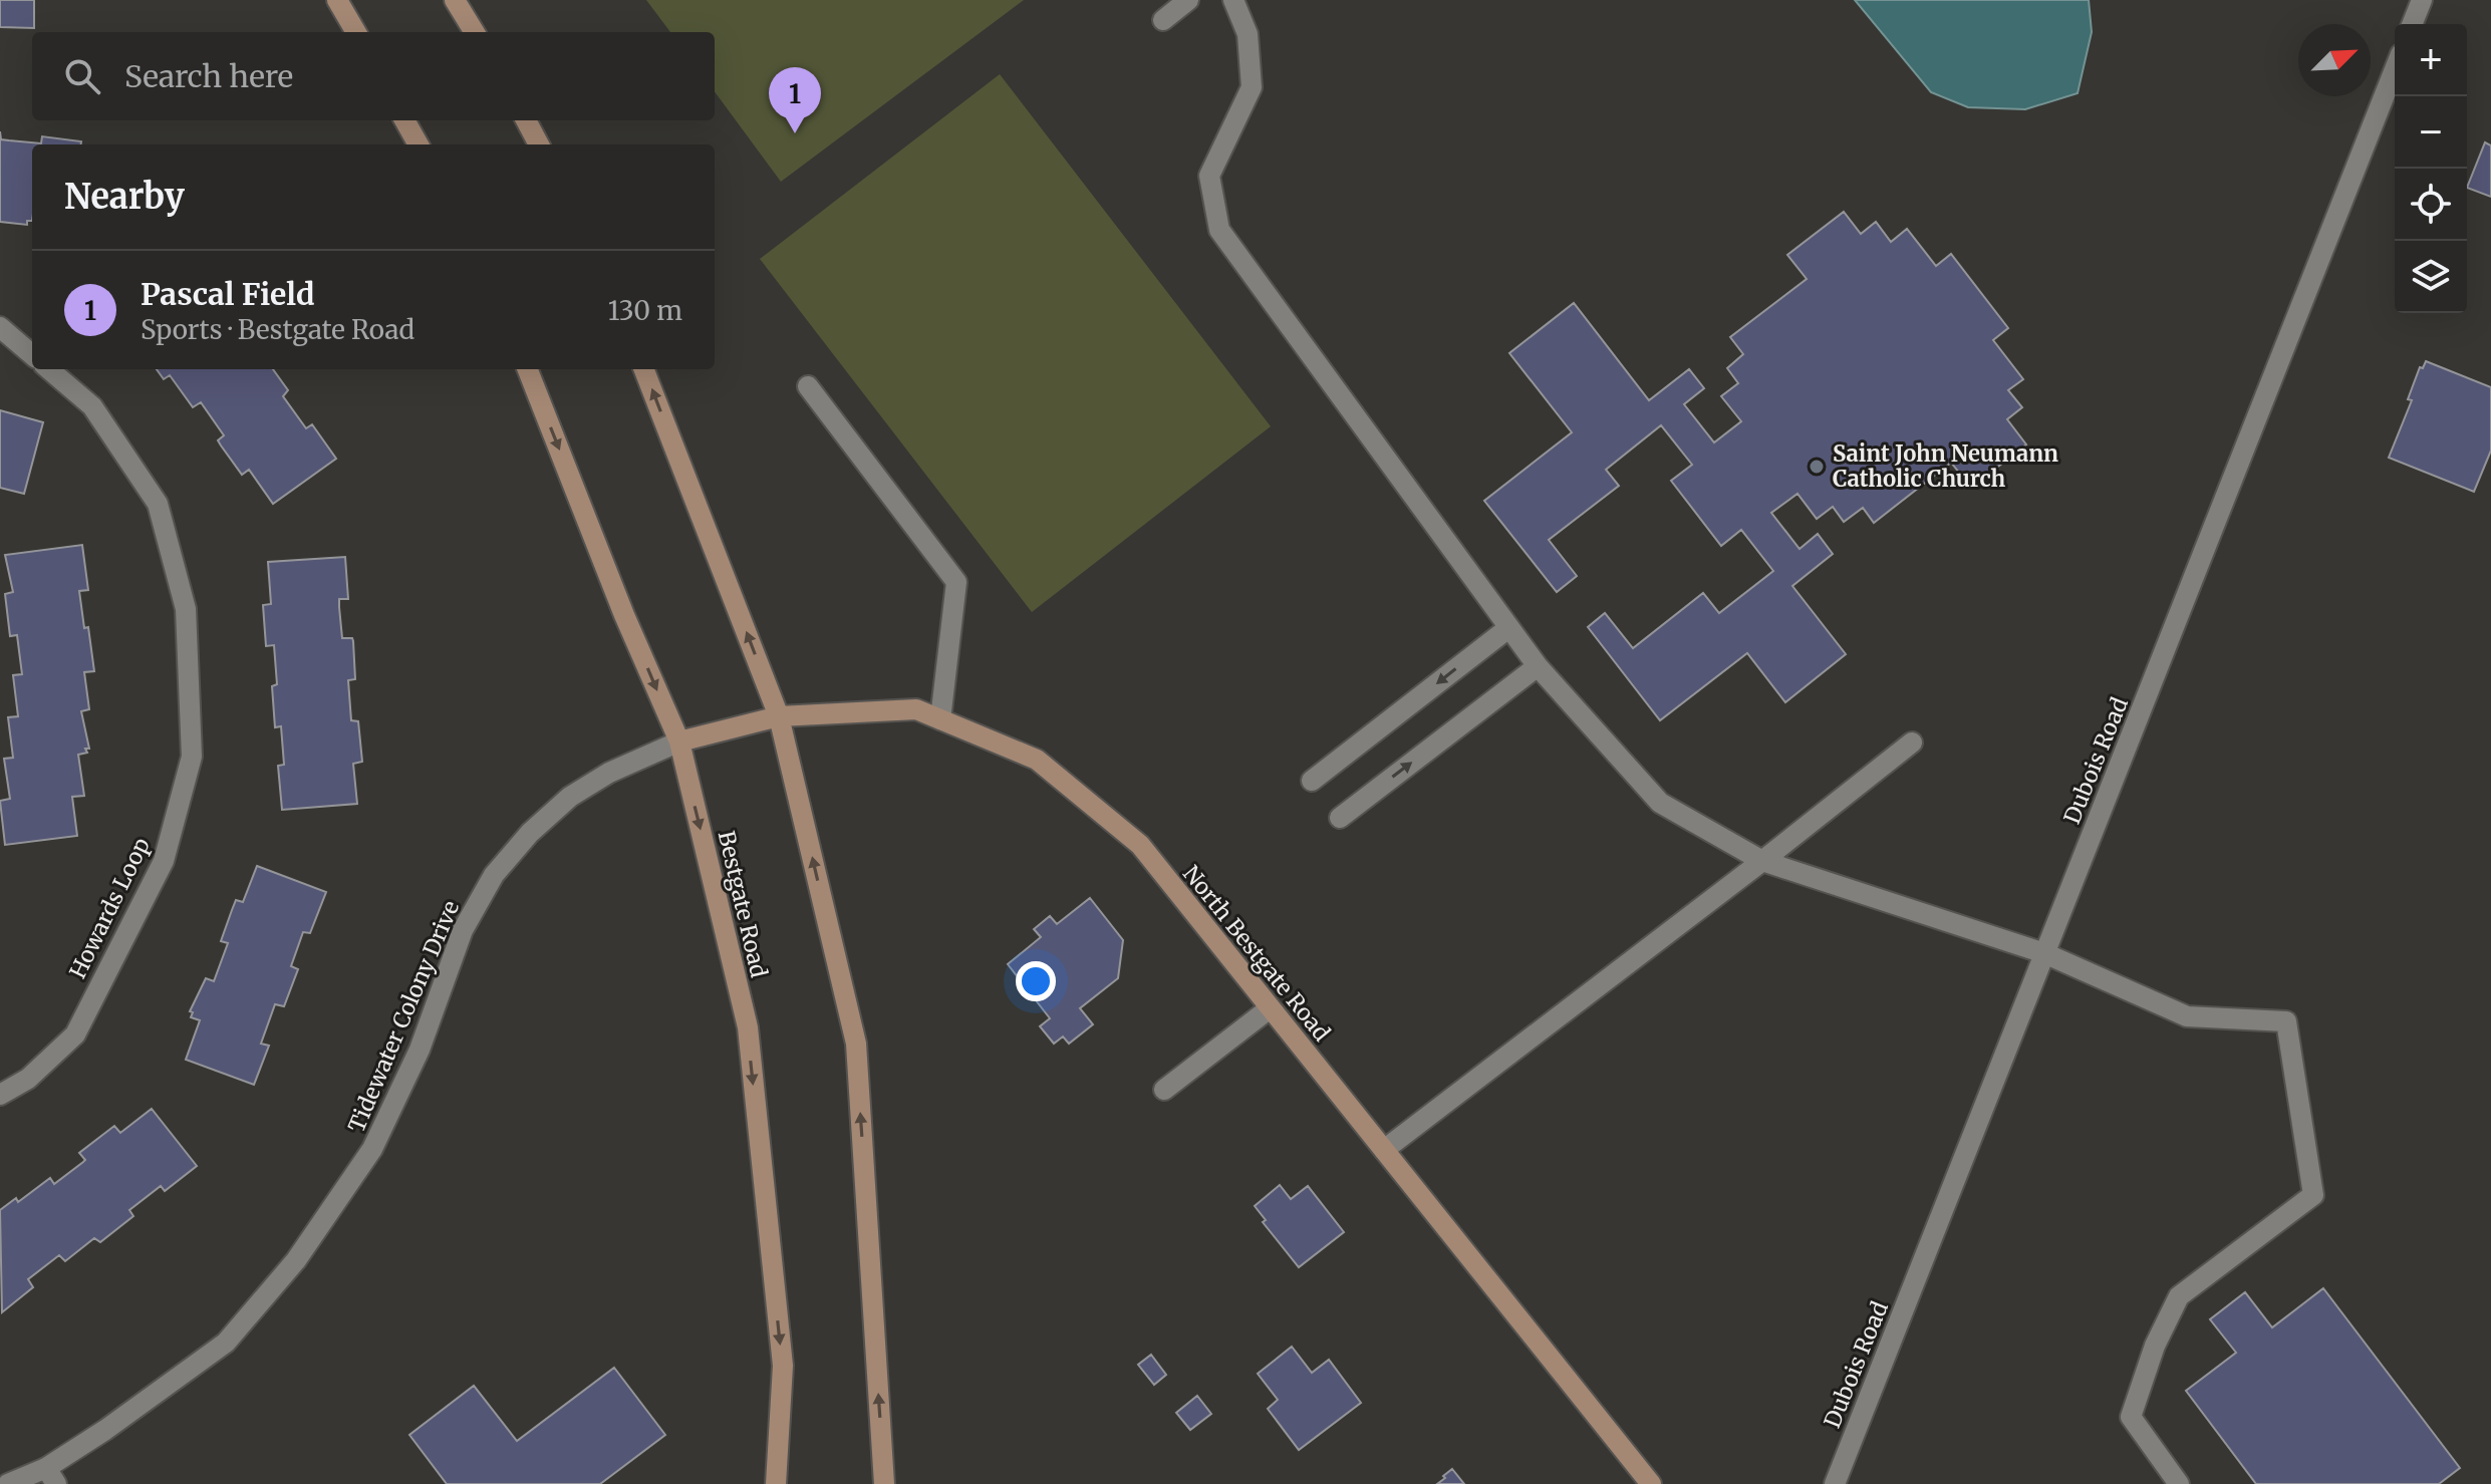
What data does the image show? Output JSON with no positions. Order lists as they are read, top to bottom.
{
  "streets": {
    "main road": ["Bestgate Road", "North Bestgate Road"],
    "street": ["Dubois Road", "Howards Loop", "Tidewater Colony Drive"]
  },
  "crossings": [
    ["Bestgate Road", "North Bestgate Road"],
    ["Bestgate Road", "Tidewater Colony Drive"],
    ["North Bestgate Road", "Tidewater Colony Drive"]
  ],
  "places": ["Saint John Neumann Catholic Church"],
  "north": "top right",
  "page": {
    "map_buttons": ["+", "−"],
    "search": "Search here",
    "pins": "1",
    "heading": "Nearby",
    "list": [
      {
        "mark": "1",
        "name": "Pascal Field",
        "note": "Sports · Bestgate Road",
        "value": "130 m"
      }
    ]
  }
}
